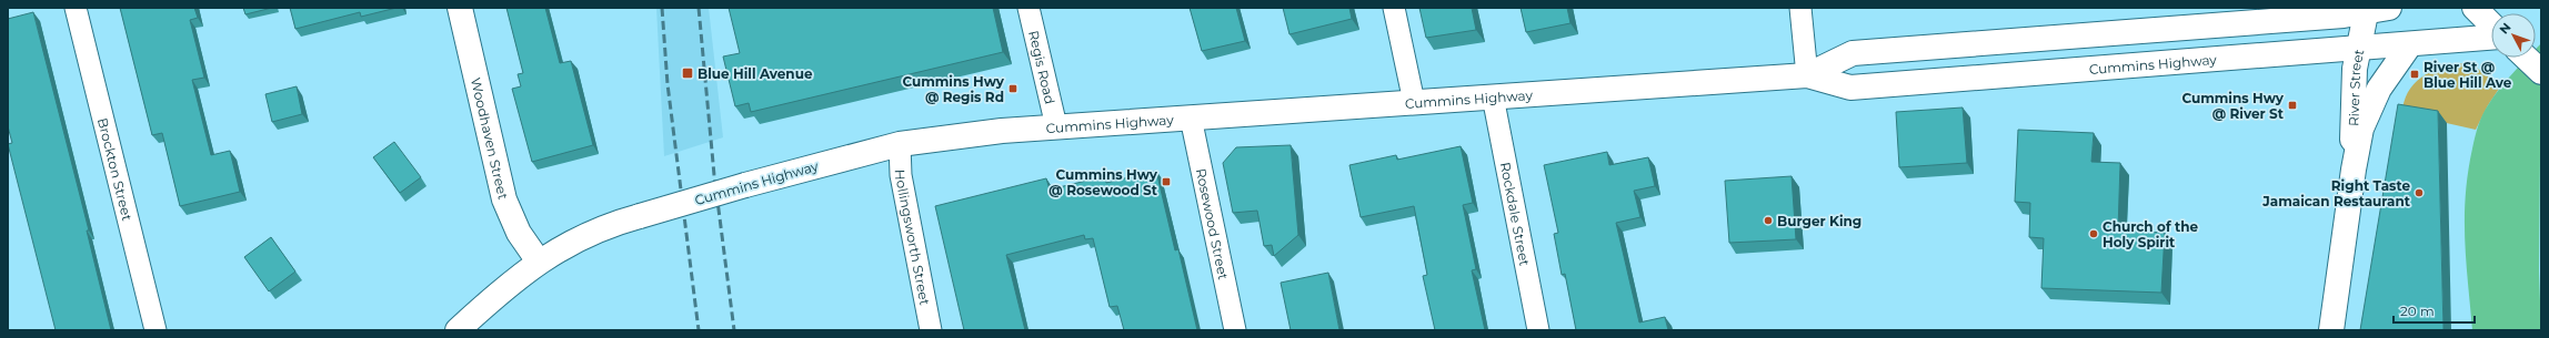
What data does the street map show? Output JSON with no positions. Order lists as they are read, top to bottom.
{
  "streets": {
    "main road": ["Cummins Highway", "River Street", "Woodhaven Street"],
    "street": [
      "Regis Road",
      "Brockton Street",
      "Rockdale Street",
      "Rosewood Street",
      "Hollingsworth Street"
    ]
  },
  "crossings": [
    ["Cummins Highway", "Regis Road"],
    ["Cummins Highway", "River Street"],
    ["Cummins Highway", "Woodhaven Street"],
    ["Cummins Highway", "Rockdale Street"],
    ["Cummins Highway", "Rosewood Street"],
    ["Cummins Highway", "Hollingsworth Street"]
  ],
  "places": {
    "transit": [
      "Blue Hill Avenue",
      "River St @ Blue Hill Ave",
      "Cummins Hwy @ Regis Rd",
      "Cummins Hwy @ River St",
      "Cummins Hwy @ Rosewood St"
    ],
    "other": ["Right Taste Jamaican Restaurant", "Burger King", "Church of the Holy Spirit"]
  },
  "scale_bar": "20 m",
  "north": "top left"
}
